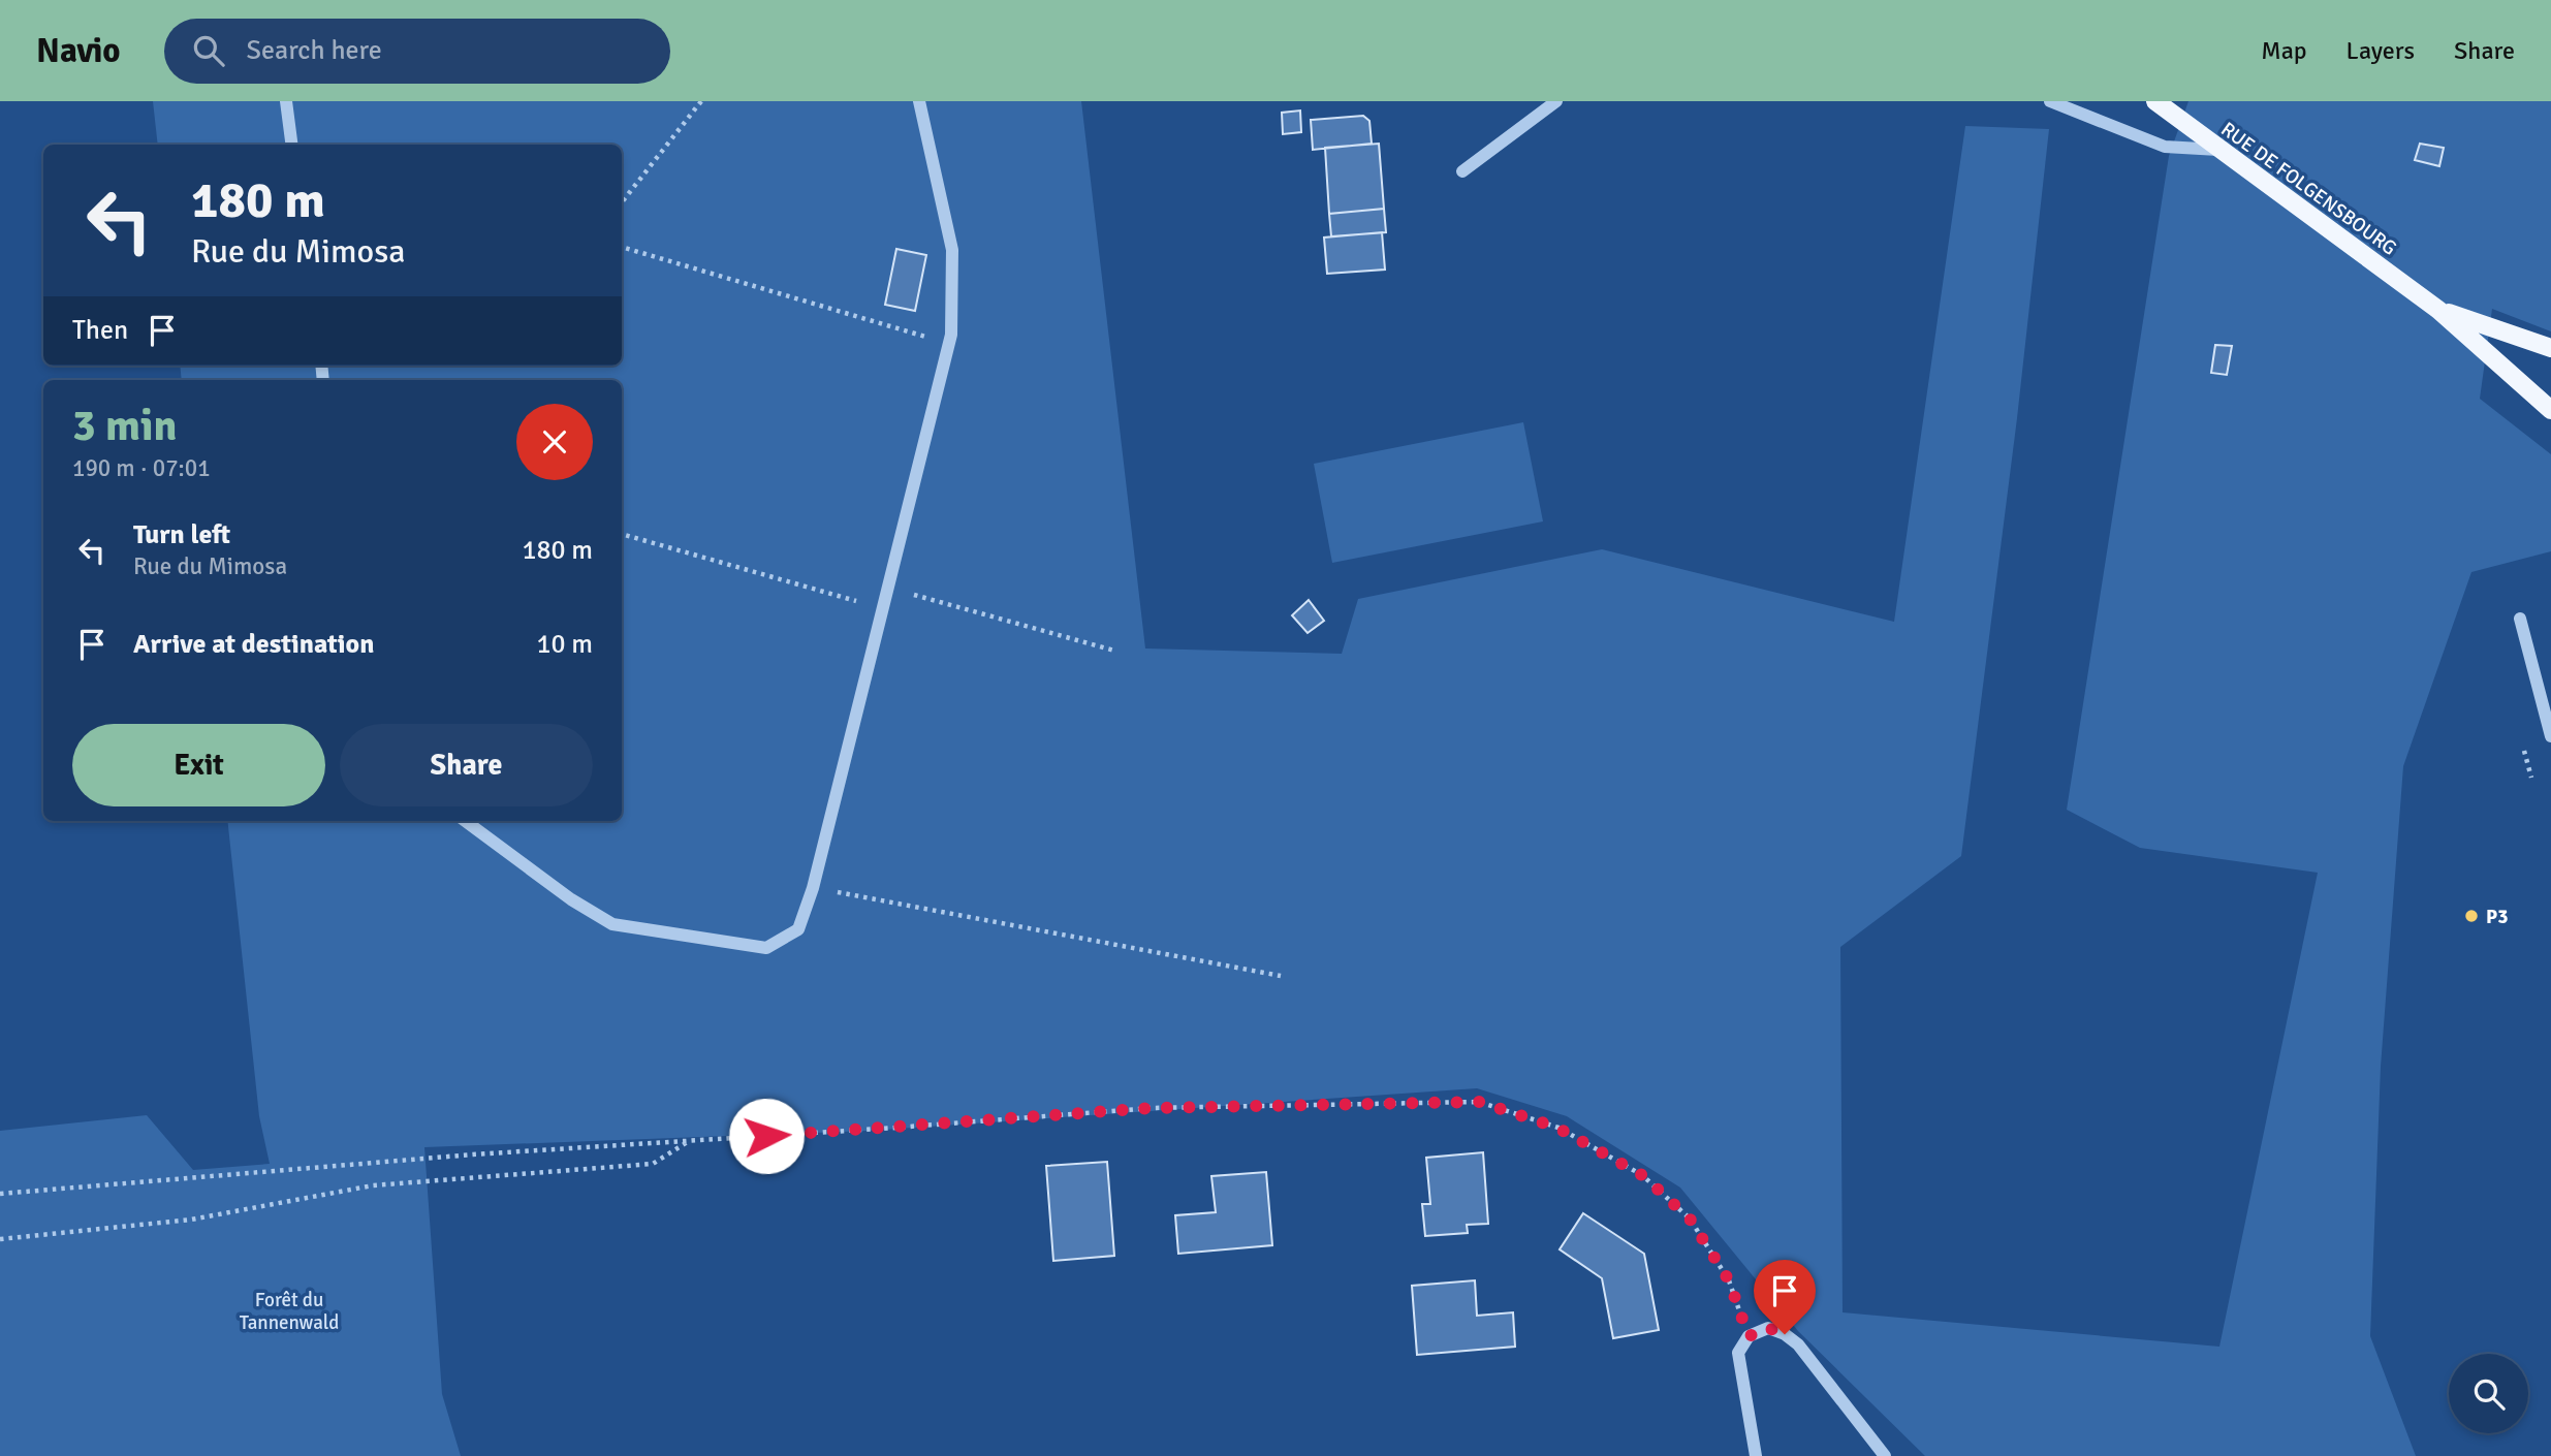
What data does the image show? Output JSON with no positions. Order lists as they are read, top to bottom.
{
  "streets": {
    "main road": ["RUE DE FOLGENSBOURG"]
  },
  "parks": ["Forêt du Tannenwald"],
  "places": ["P3"],
  "page": {
    "header": "Navio",
    "search": "Search here",
    "nav": ["Map", "Layers", "Share"],
    "turn": ["180 m", "Rue du Mimosa"],
    "then": "Then",
    "heading": ["3 min", "190 m · 07:01"],
    "list": [
      {
        "name": "Turn left",
        "note": "Rue du Mimosa",
        "value": "180 m"
      },
      {
        "name": "Arrive at destination",
        "value": "10 m"
      }
    ],
    "buttons": ["Exit", "Share"]
  }
}
